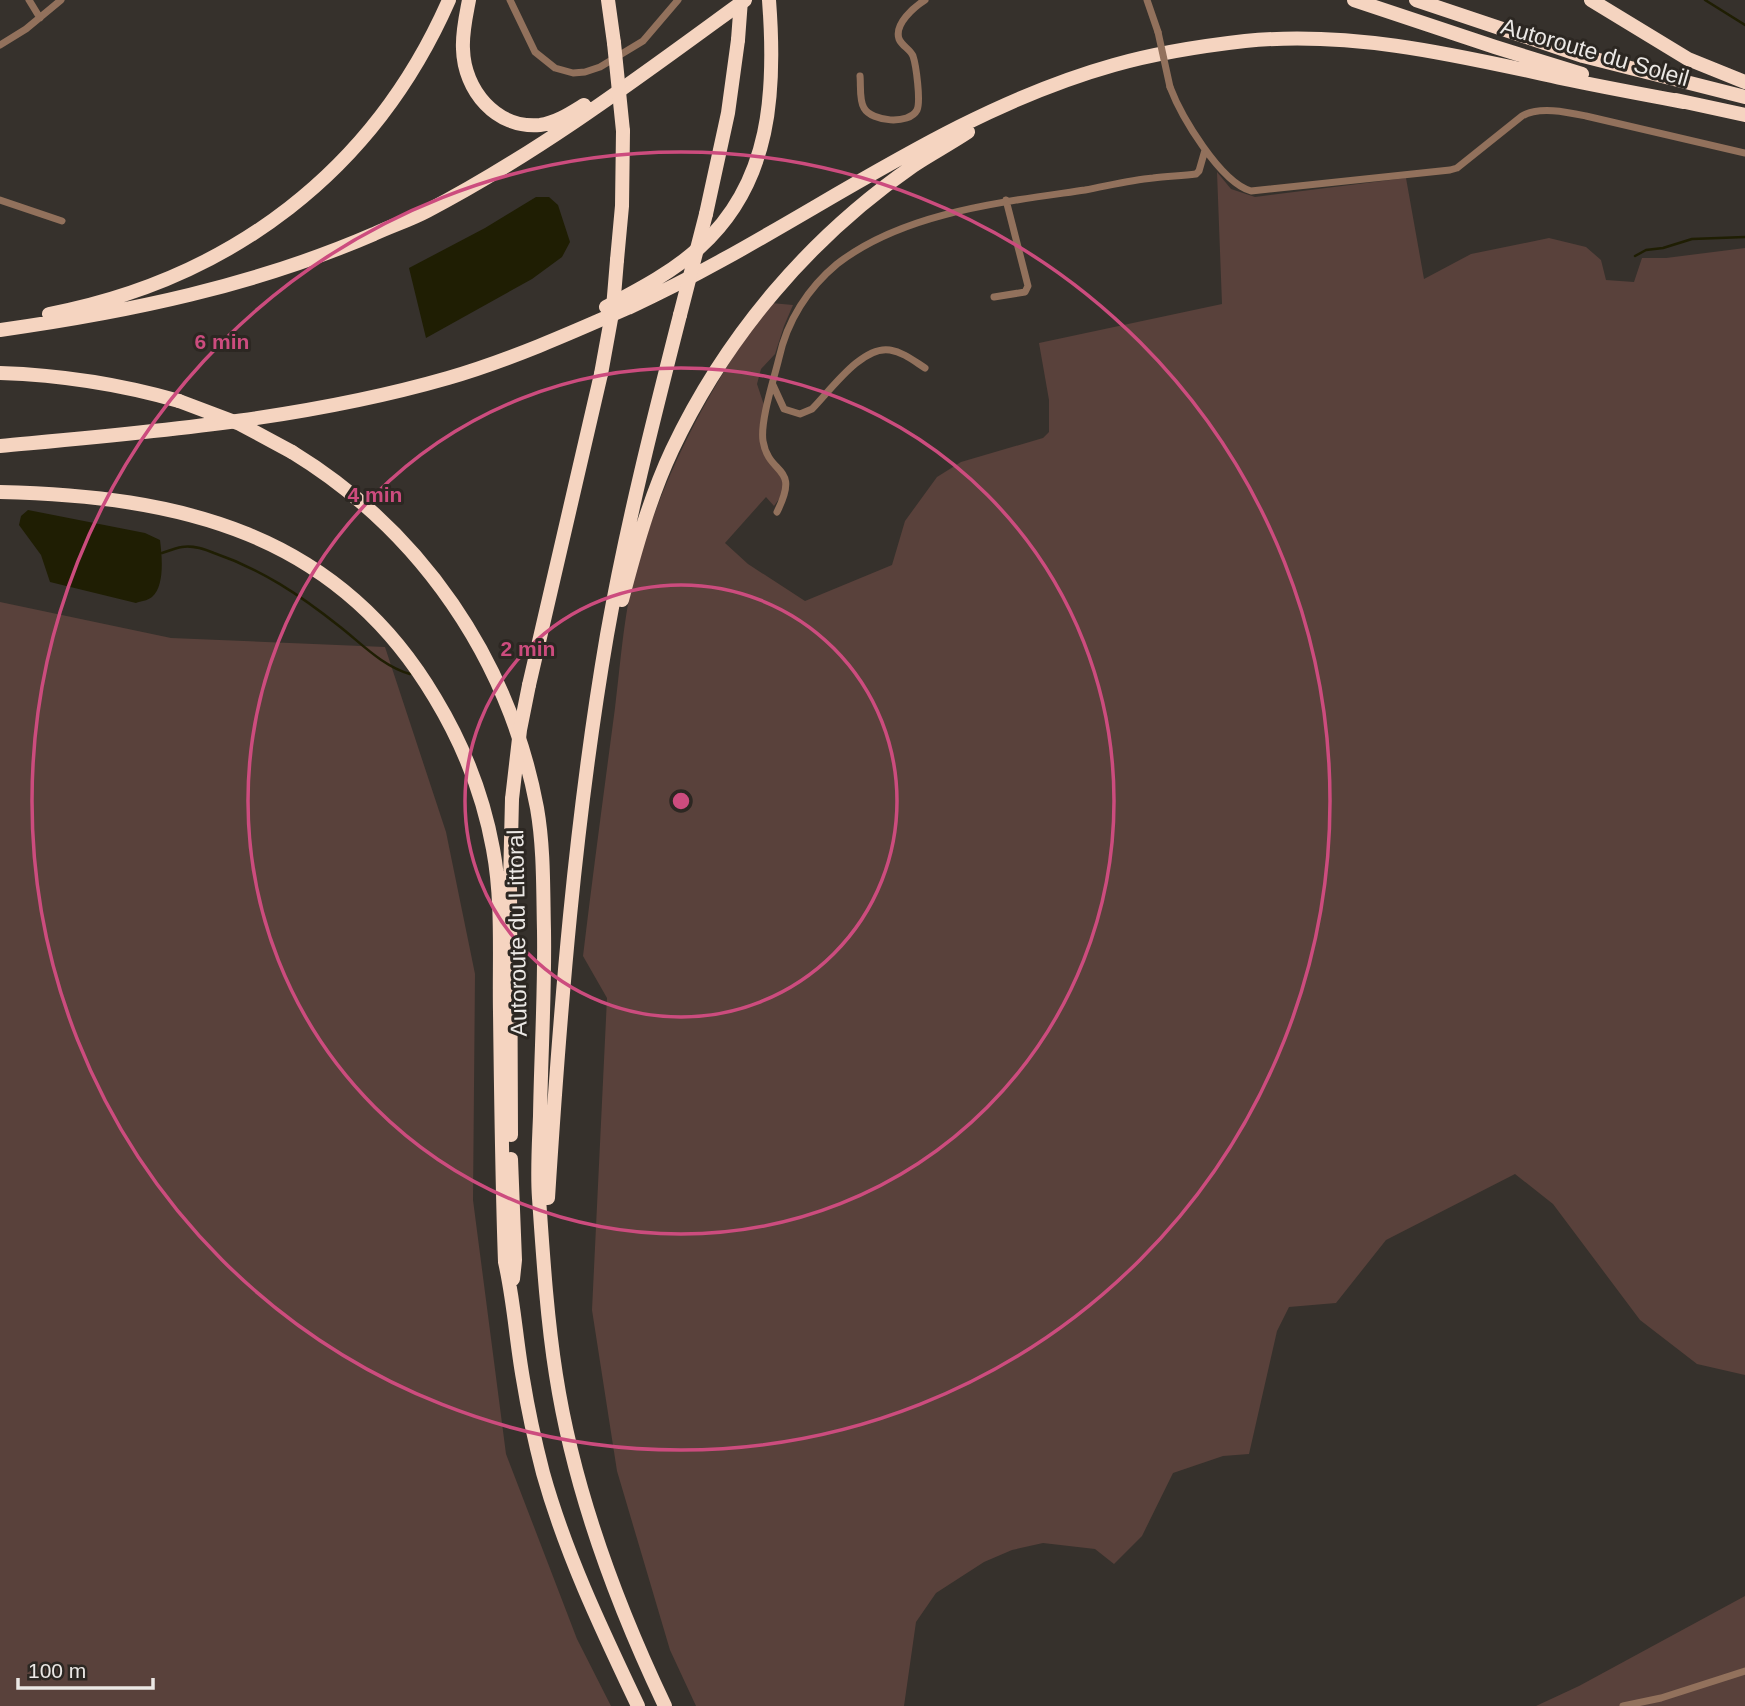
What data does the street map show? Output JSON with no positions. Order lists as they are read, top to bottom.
{
  "streets": {
    "highway": ["Autoroute du Soleil", "Autoroute du Littoral"]
  },
  "scale_bar": "100 m",
  "rings": ["6 min", "4 min", "2 min"]
}
